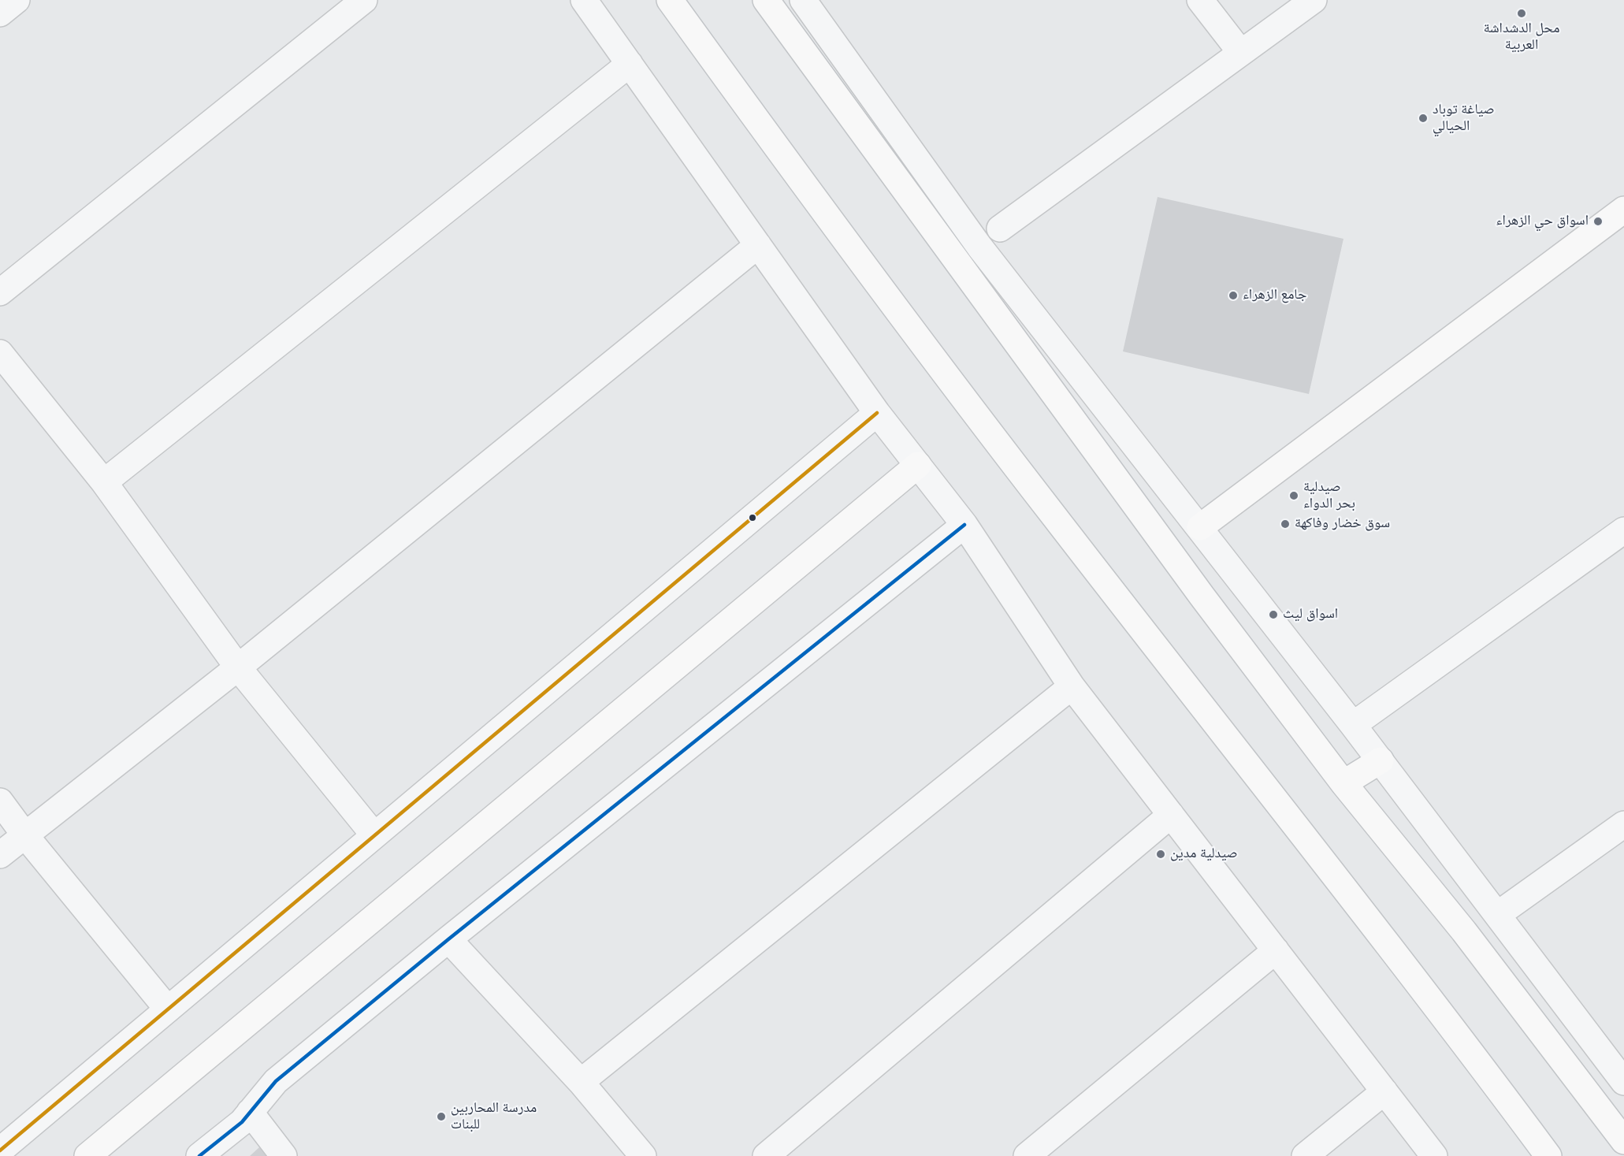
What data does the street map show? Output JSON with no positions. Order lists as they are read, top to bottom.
{
  "places": [
    "محل الدشداشة العربية",
    "صياغة توباد الحيالي",
    "اسواق حي الزهراء",
    "جامع الزهراء",
    "صيدلية بحر الدواء",
    "سوق خضار وفاكهة",
    "اسواق ليث",
    "صيدلية مدين",
    "مدرسة المحاربين للبنات"
  ]
}
